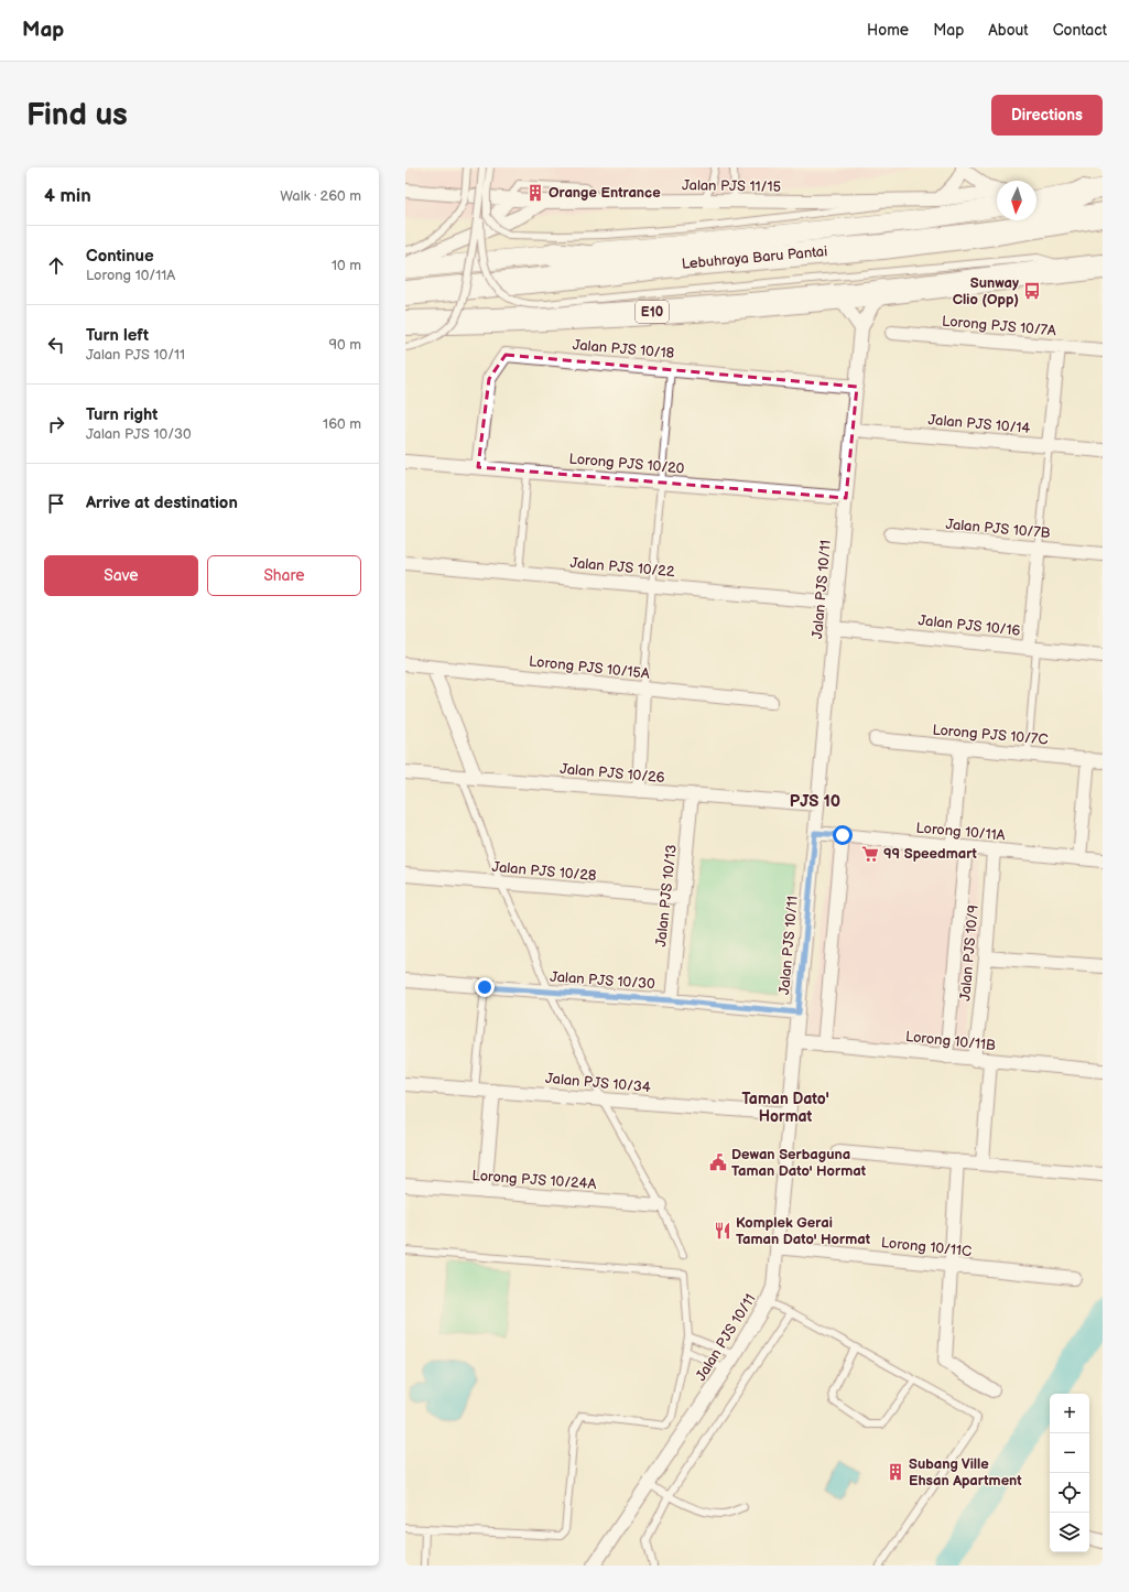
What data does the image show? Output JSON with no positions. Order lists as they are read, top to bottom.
{
  "streets": {
    "highway": ["Lebuhraya Baru Pantai", "E10"],
    "street": [
      "Jalan PJS 11/15",
      "Lorong PJS 10/7A",
      "Jalan PJS 10/18",
      "Jalan PJS 10/14",
      "Lorong PJS 10/20",
      "Jalan PJS 10/7B",
      "Jalan PJS 10/22",
      "Jalan PJS 10/11",
      "Jalan PJS 10/16",
      "Lorong PJS 10/15A",
      "Lorong PJS 10/7C",
      "Jalan PJS 10/26",
      "Lorong 10/11A",
      "Jalan PJS 10/28",
      "Jalan PJS 10/13",
      "Jalan PJS 10/9",
      "Jalan PJS 10/30",
      "Lorong 10/11B",
      "Jalan PJS 10/34",
      "Lorong PJS 10/24A",
      "Lorong 10/11C"
    ]
  },
  "crossings": [
    ["E10", "Jalan PJS 10/11"],
    ["Jalan PJS 10/18", "Lorong PJS 10/20"],
    ["Jalan PJS 10/18", "Jalan PJS 10/11"],
    ["Jalan PJS 10/14", "Jalan PJS 10/11"],
    ["Lorong PJS 10/20", "Jalan PJS 10/11"],
    ["Jalan PJS 10/22", "Jalan PJS 10/11"],
    ["Jalan PJS 10/11", "Jalan PJS 10/16"],
    ["Jalan PJS 10/11", "Jalan PJS 10/26"],
    ["Jalan PJS 10/11", "Lorong 10/11A"],
    ["Jalan PJS 10/11", "Jalan PJS 10/30"],
    ["Jalan PJS 10/11", "Lorong 10/11B"],
    ["Jalan PJS 10/11", "Jalan PJS 10/34"],
    ["Jalan PJS 10/11", "Lorong 10/11C"],
    ["Jalan PJS 10/26", "Jalan PJS 10/13"],
    ["Lorong 10/11A", "Jalan PJS 10/9"],
    ["Jalan PJS 10/28", "Jalan PJS 10/13"],
    ["Jalan PJS 10/13", "Jalan PJS 10/30"],
    ["Jalan PJS 10/9", "Lorong 10/11B"]
  ],
  "districts": ["PJS 10", "Taman Dato' Hormat"],
  "places": {
    "building": ["Orange Entrance", "Subang Ville Ehsan Apartment"],
    "bus stop": ["Sunway Clio (Opp)"],
    "supermarket": ["99 Speedmart"],
    "public building": ["Dewan Serbaguna Taman Dato' Hormat"],
    "restaurant": ["Komplek Gerai Taman Dato' Hormat"]
  },
  "north": "bottom",
  "page": {
    "header": "Map",
    "nav": [
      "Home",
      "Map",
      "About",
      "Contact"
    ],
    "buttons": [
      "Directions",
      ["Save", "Share"]
    ],
    "title": "Find us",
    "heading": ["4 min", "Walk · 260 m"],
    "list": [
      ["Continue", "Lorong 10/11A", "10 m"],
      ["Turn left", "Jalan PJS 10/11", "90 m"],
      ["Turn right", "Jalan PJS 10/30", "160 m"],
      "Arrive at destination"
    ],
    "map_buttons": ["+", "−"]
  }
}
